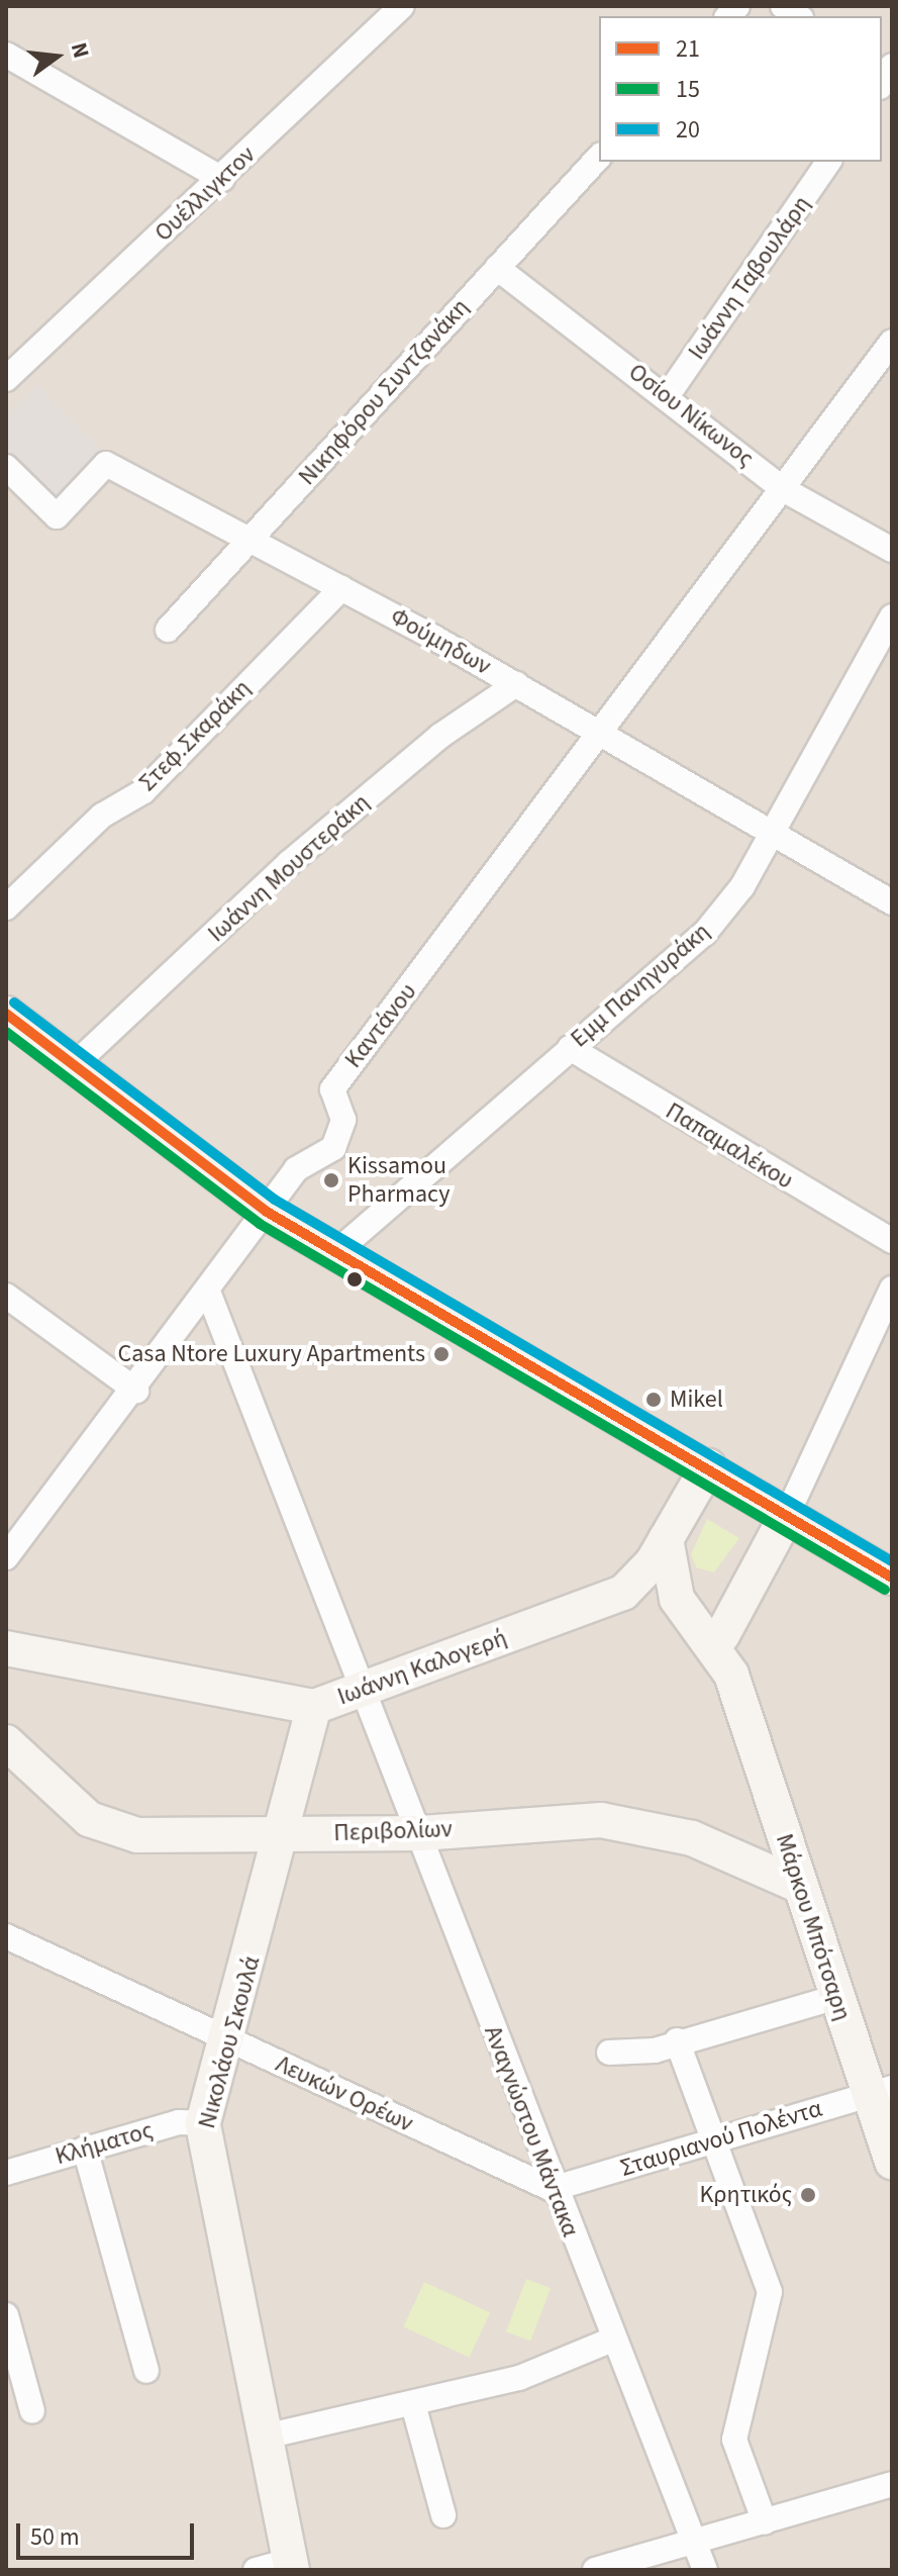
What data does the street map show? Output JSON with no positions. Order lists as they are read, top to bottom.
{
  "streets": {
    "main road": [
      "Ιωάννη Καλογερή",
      "Περιβολίων",
      "Μάρκου Μπότσαρη",
      "Νικολάου Σκουλά"
    ],
    "street": [
      "Ουέλλιγκτον",
      "Ιωάννη Ταβουλάρη",
      "Νικηφόρου Συντζανάκη",
      "Οσίου Νίκωνος",
      "Φούμηδων",
      "Στεφ.Σκαράκη",
      "Ιωάννη Μουστεράκη",
      "Εμμ Πανηγυράκη",
      "Καντάνου",
      "Παπαμαλέκου",
      "Λευκών Ορέων",
      "Αναγνώστου Μάντακα",
      "Σταυριανού Πολέντα",
      "Κλήματος"
    ]
  },
  "crossings": [
    ["Ιωάννη Ταβουλάρη", "Οσίου Νίκωνος"],
    ["Νικηφόρου Συντζανάκη", "Οσίου Νίκωνος"],
    ["Νικηφόρου Συντζανάκη", "Φούμηδων"],
    ["Οσίου Νίκωνος", "Καντάνου"],
    ["Φούμηδων", "Στεφ.Σκαράκη"],
    ["Φούμηδων", "Ιωάννη Μουστεράκη"],
    ["Φούμηδων", "Εμμ Πανηγυράκη"],
    ["Φούμηδων", "Καντάνου"],
    ["Εμμ Πανηγυράκη", "Παπαμαλέκου"],
    ["Καντάνου", "Αναγνώστου Μάντακα"],
    ["Ιωάννη Καλογερή", "Νικολάου Σκουλά"],
    ["Ιωάννη Καλογερή", "Αναγνώστου Μάντακα"],
    ["Περιβολίων", "Μάρκου Μπότσαρη"],
    ["Περιβολίων", "Νικολάου Σκουλά"],
    ["Περιβολίων", "Αναγνώστου Μάντακα"],
    ["Μάρκου Μπότσαρη", "Σταυριανού Πολέντα"],
    ["Νικολάου Σκουλά", "Λευκών Ορέων"],
    ["Νικολάου Σκουλά", "Κλήματος"],
    ["Λευκών Ορέων", "Αναγνώστου Μάντακα"],
    ["Λευκών Ορέων", "Σταυριανού Πολέντα"],
    ["Αναγνώστου Μάντακα", "Σταυριανού Πολέντα"]
  ],
  "places": [
    "Kissamou Pharmacy",
    "Casa Ntore Luxury Apartments",
    "Mikel",
    "Κρητικός"
  ],
  "lines": ["transit line 20", "transit line 21", "transit line 15"],
  "legend": ["21", "15", "20"],
  "scale_bar": "50 m",
  "north": "right"
}
